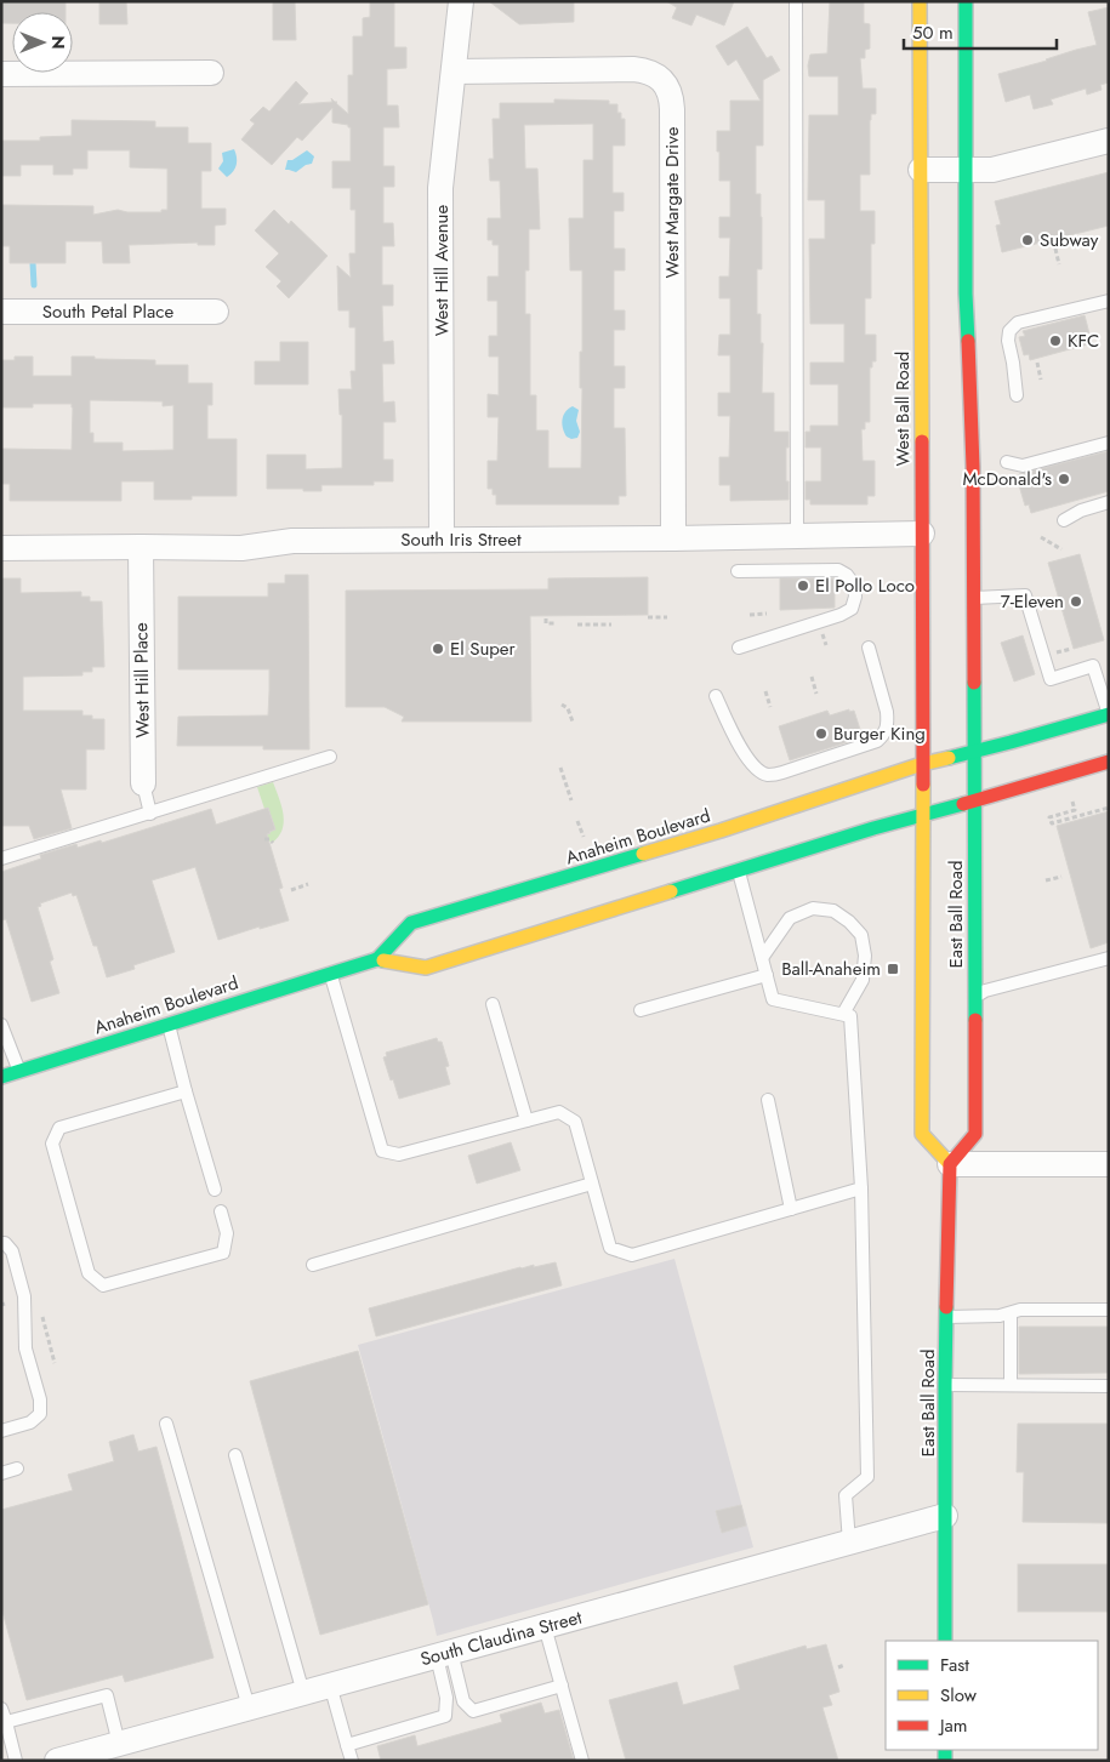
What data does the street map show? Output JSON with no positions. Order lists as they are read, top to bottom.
{
  "streets": {
    "main road": ["West Ball Road", "Anaheim Boulevard", "East Ball Road"],
    "street": [
      "West Margate Drive",
      "West Hill Avenue",
      "South Petal Place",
      "South Iris Street",
      "West Hill Place",
      "South Claudina Street"
    ]
  },
  "crossings": [
    ["West Margate Drive", "West Hill Avenue"],
    ["West Margate Drive", "South Iris Street"],
    ["West Hill Avenue", "South Iris Street"],
    ["West Ball Road", "South Iris Street"],
    ["West Ball Road", "Anaheim Boulevard"],
    ["West Ball Road", "East Ball Road"],
    ["South Iris Street", "West Hill Place"],
    ["Anaheim Boulevard", "East Ball Road"],
    ["East Ball Road", "South Claudina Street"]
  ],
  "places": {
    "other": [
      "Subway",
      "KFC",
      "McDonald's",
      "El Pollo Loco",
      "7-Eleven",
      "El Super",
      "Burger King"
    ],
    "transit": ["Ball-Anaheim"]
  },
  "legend": ["Fast", "Slow", "Jam"],
  "scale_bar": "50 m",
  "north": "right"
}
